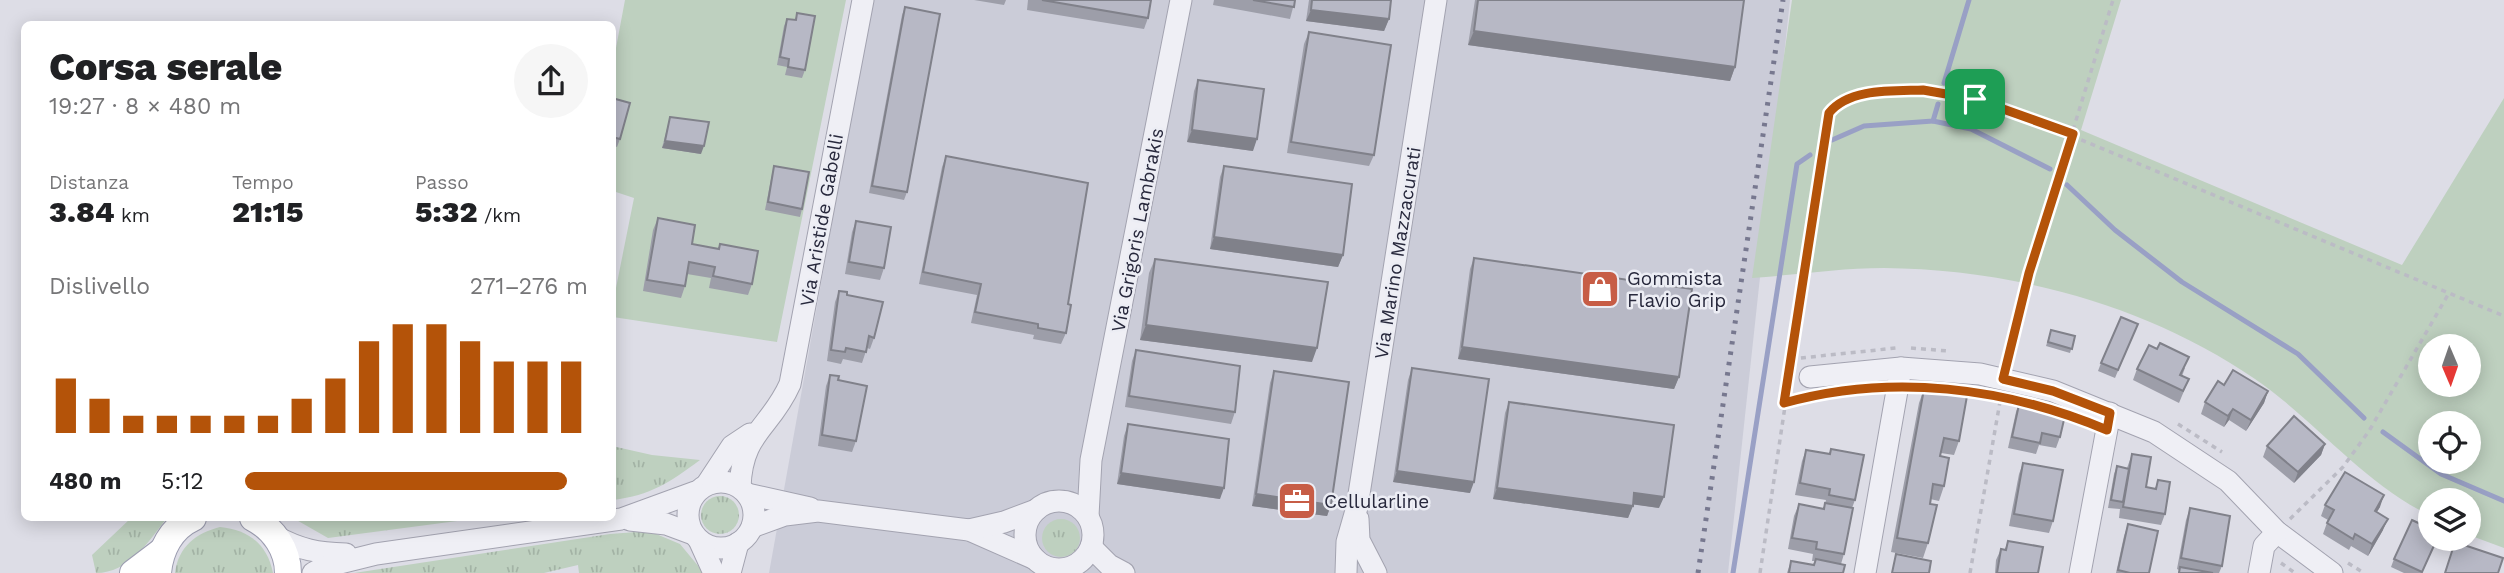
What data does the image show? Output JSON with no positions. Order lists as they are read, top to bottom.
{
  "streets": {
    "street": ["Via Aristide Gabelli", "Via Grigoris Lambrakis", "Via Marino Mazzacurati"]
  },
  "places": {
    "shop": ["Gommista Flavio Grip"],
    "office": ["Cellularline"]
  },
  "north": "bottom",
  "page": {
    "heading": ["Corsa serale", "19:27 · 8 × 480 m"],
    "stats": [
      ["Distanza", "3.84 km"],
      ["Tempo", "21:15"],
      ["Passo", "5:32 /km"]
    ],
    "chart": ["Dislivello", "271–276 m"],
    "list": [
      {
        "name": "480 m",
        "note": "5:12"
      }
    ]
  }
}
